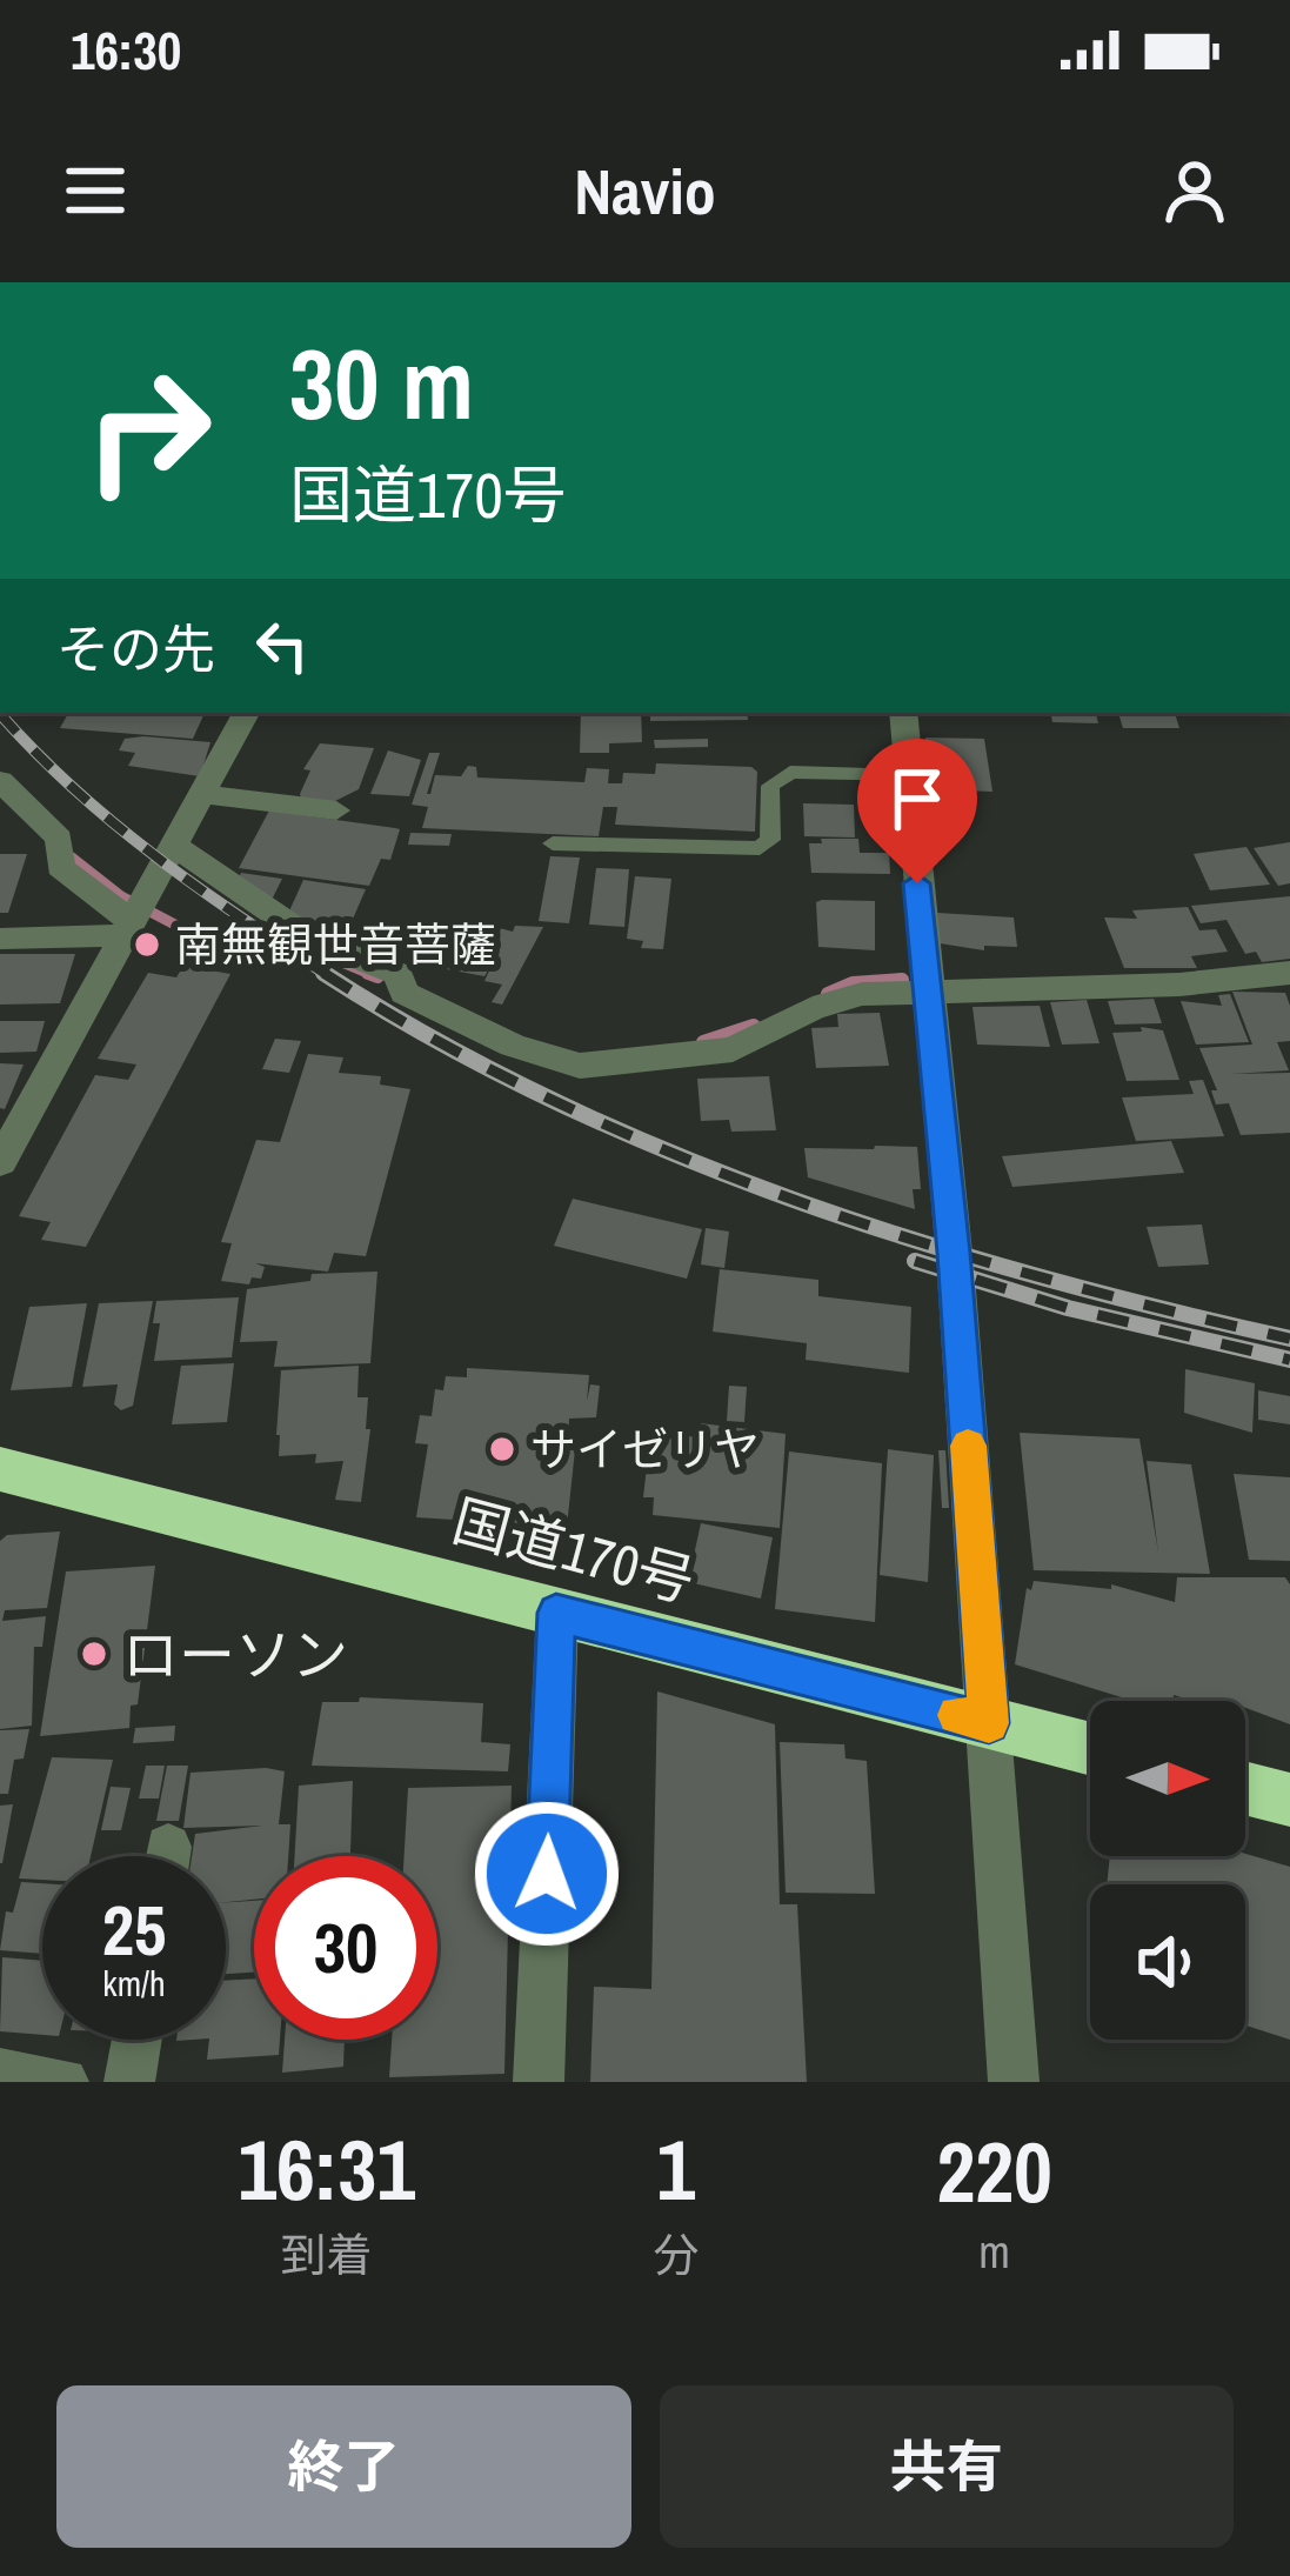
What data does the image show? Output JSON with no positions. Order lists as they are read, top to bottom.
{
  "streets": {
    "highway": ["国道170号"]
  },
  "places": ["南無観世音菩薩", "サイゼリヤ", "ローソン"],
  "north": "right",
  "page": {
    "status": "16:30",
    "header": "Navio",
    "turn": ["30 m", "国道170号"],
    "then": "その先",
    "speed": "25 km/h",
    "limit": "30",
    "eta": [
      "16:31",
      "到着",
      "1",
      "分",
      "220",
      "m"
    ],
    "buttons": ["終了", "共有"]
  }
}
